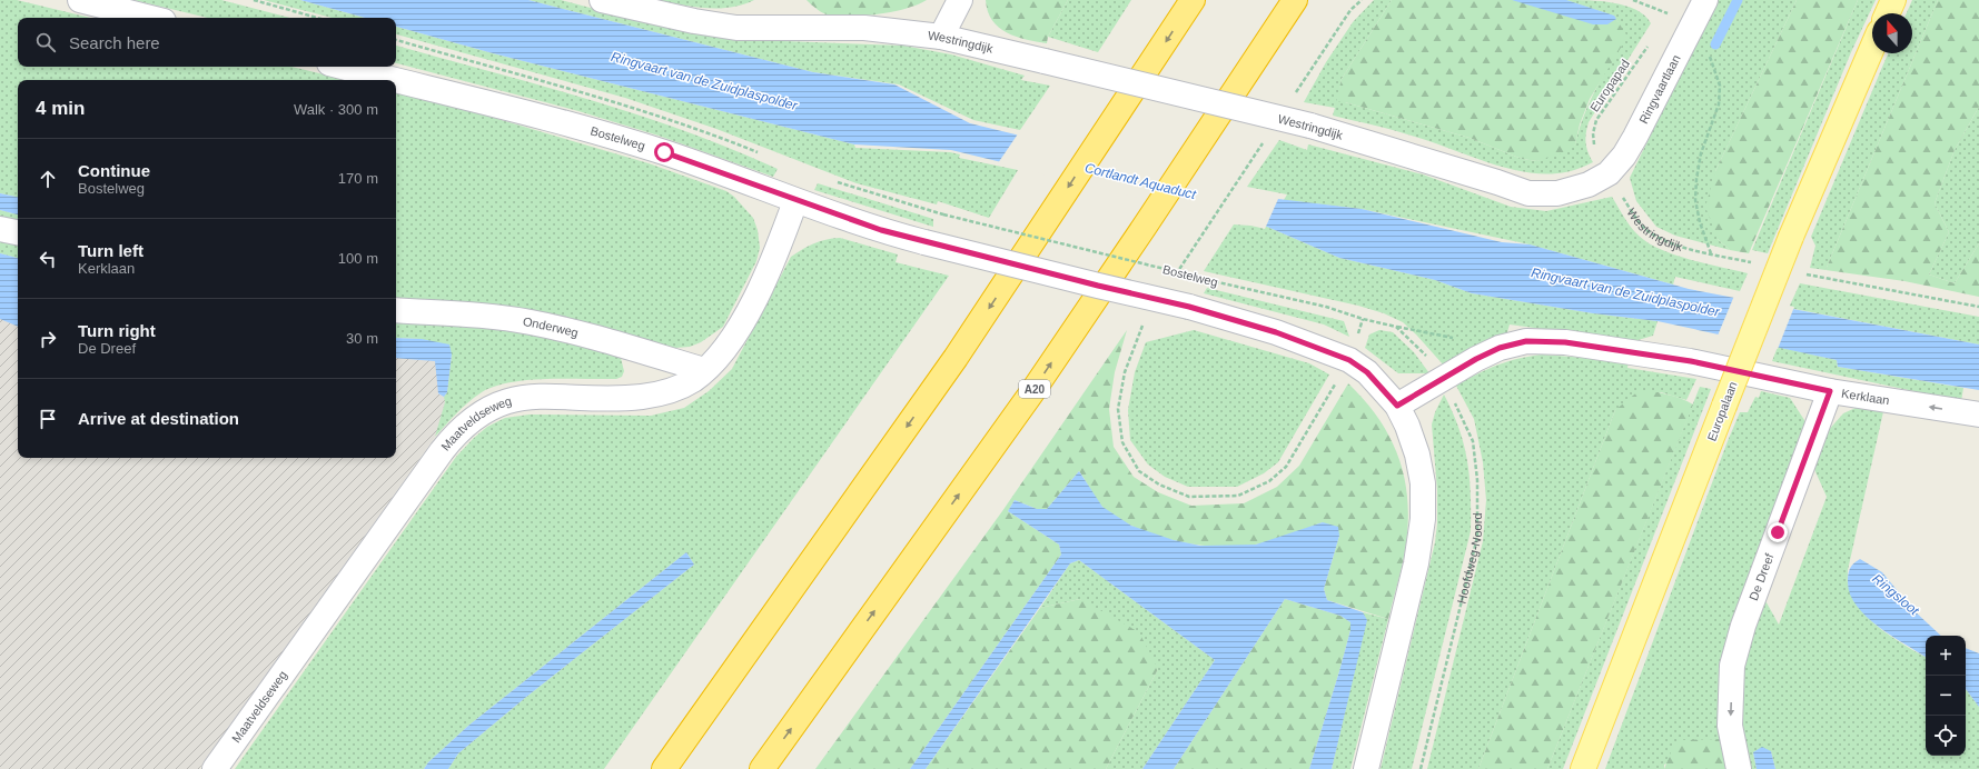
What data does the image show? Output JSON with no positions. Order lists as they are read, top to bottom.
{
  "streets": {
    "highway": ["A20"],
    "main road": ["Europalaan"],
    "street": [
      "Westringdijk",
      "Ringvaartlaan",
      "Bostelweg",
      "Onderweg",
      "Kerklaan",
      "Maatveldseweg",
      "De Dreef"
    ],
    "path": ["Europapad", "Hoofdweg-Noord"]
  },
  "crossings": [
    ["Westringdijk", "Europapad"],
    ["Westringdijk", "Ringvaartlaan"],
    ["Europapad", "Ringvaartlaan"],
    ["Bostelweg", "Kerklaan"],
    ["Bostelweg", "Maatveldseweg"],
    ["Bostelweg", "Hoofdweg-Noord"],
    ["Onderweg", "Maatveldseweg"],
    ["Kerklaan", "Hoofdweg-Noord"],
    ["Kerklaan", "De Dreef"]
  ],
  "one_way": ["De Dreef"],
  "water": ["Ringvaart van de Zuidplaspolder", "Cortlandt Aquaduct", "Ringsloot"],
  "north": "top",
  "page": {
    "search": "Search here",
    "heading": ["4 min", "Walk · 300 m"],
    "list": [
      ["Continue", "Bostelweg", "170 m"],
      ["Turn left", "Kerklaan", "100 m"],
      ["Turn right", "De Dreef", "30 m"],
      "Arrive at destination"
    ],
    "map_buttons": ["+", "−"]
  }
}
